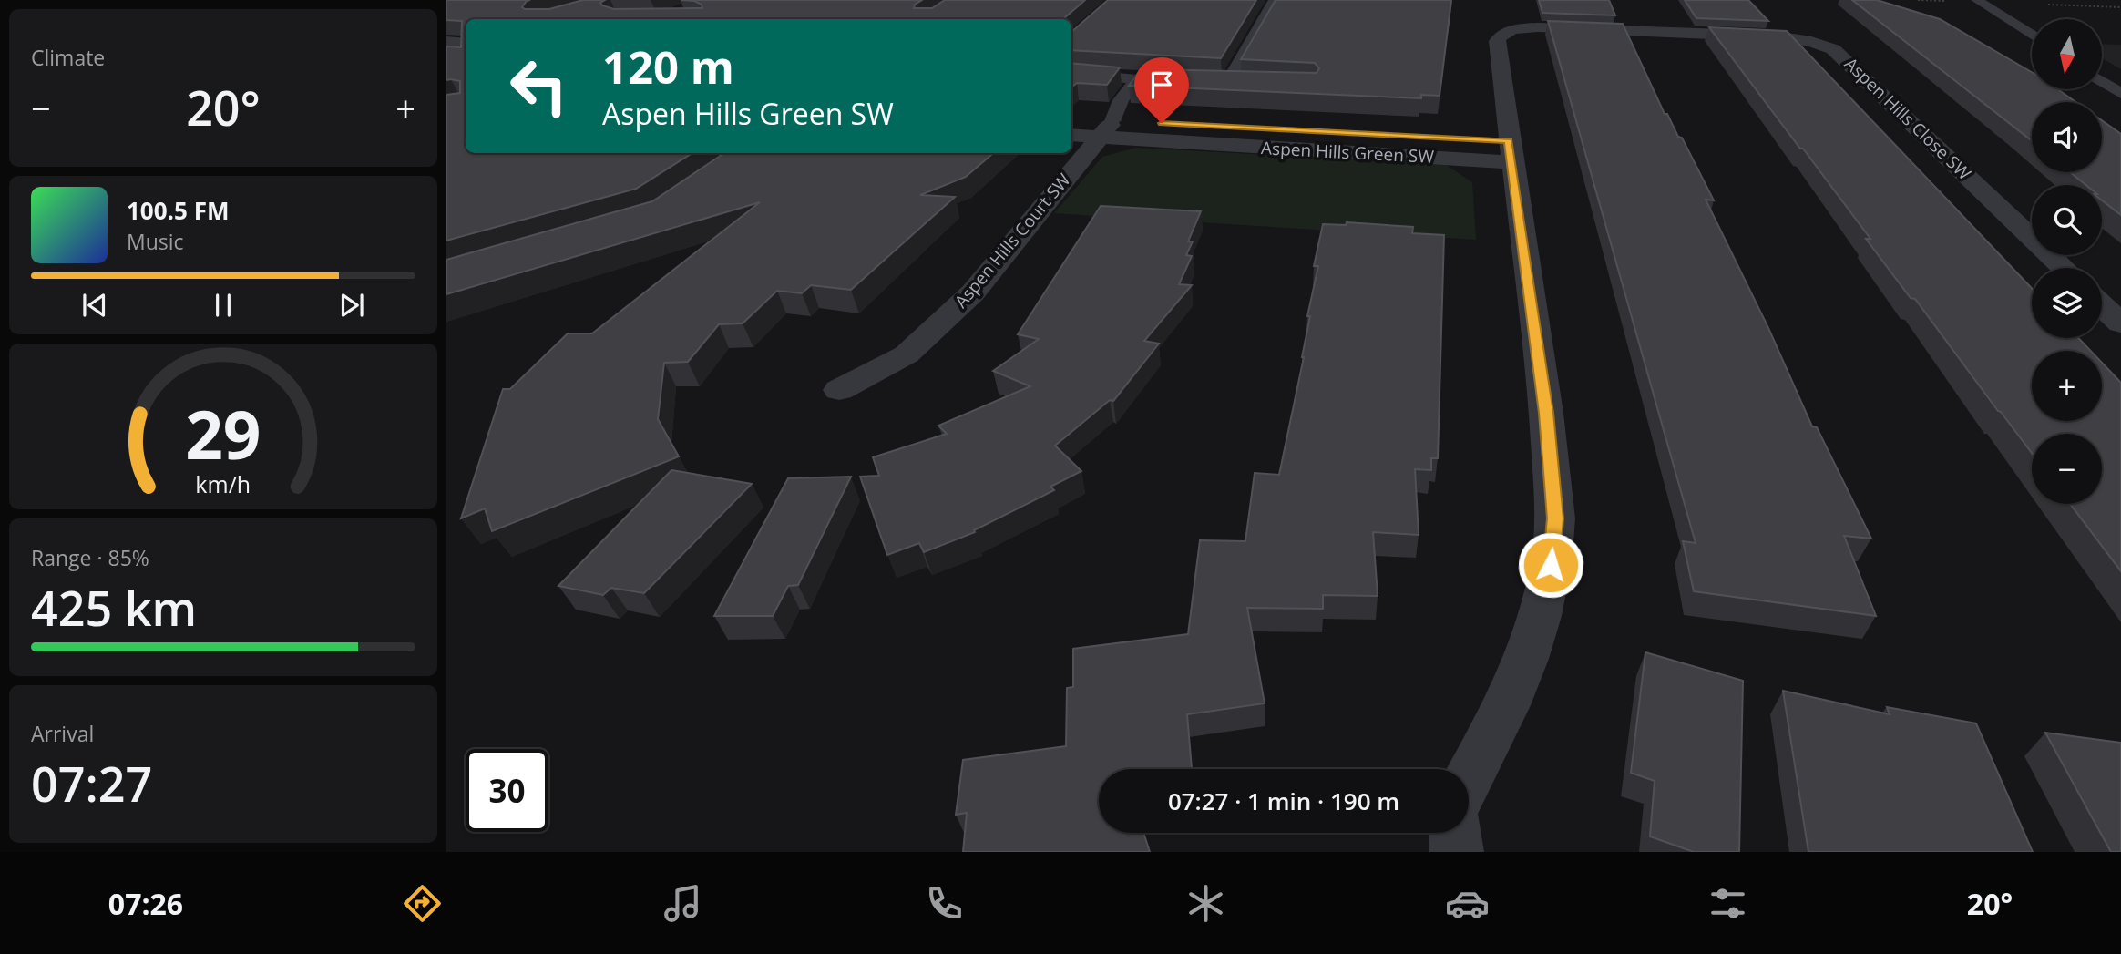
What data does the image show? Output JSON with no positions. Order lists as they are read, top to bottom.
{
  "streets": {
    "street": ["Aspen Hills Close SW", "Aspen Hills Green SW", "Aspen Hills Court SW"]
  },
  "crossings": [
    ["Aspen Hills Close SW", "Aspen Hills Green SW"],
    ["Aspen Hills Green SW", "Aspen Hills Court SW"]
  ],
  "north": "bottom",
  "page": {
    "tile": [
      "Climate",
      ["Range · 85%", "425 km"],
      ["Arrival", "07:27"]
    ],
    "map_buttons": ["+", "−"],
    "turn": ["120 m", "Aspen Hills Green SW"],
    "heat": ["−", "20°", "+"],
    "song": ["100.5 FM", "Music"],
    "limit": "30",
    "trip": "07:27 · 1 min · 190 m",
    "tabs": ["07:26", "20°"],
    "gauge": ["29", "km/h"]
  }
}
